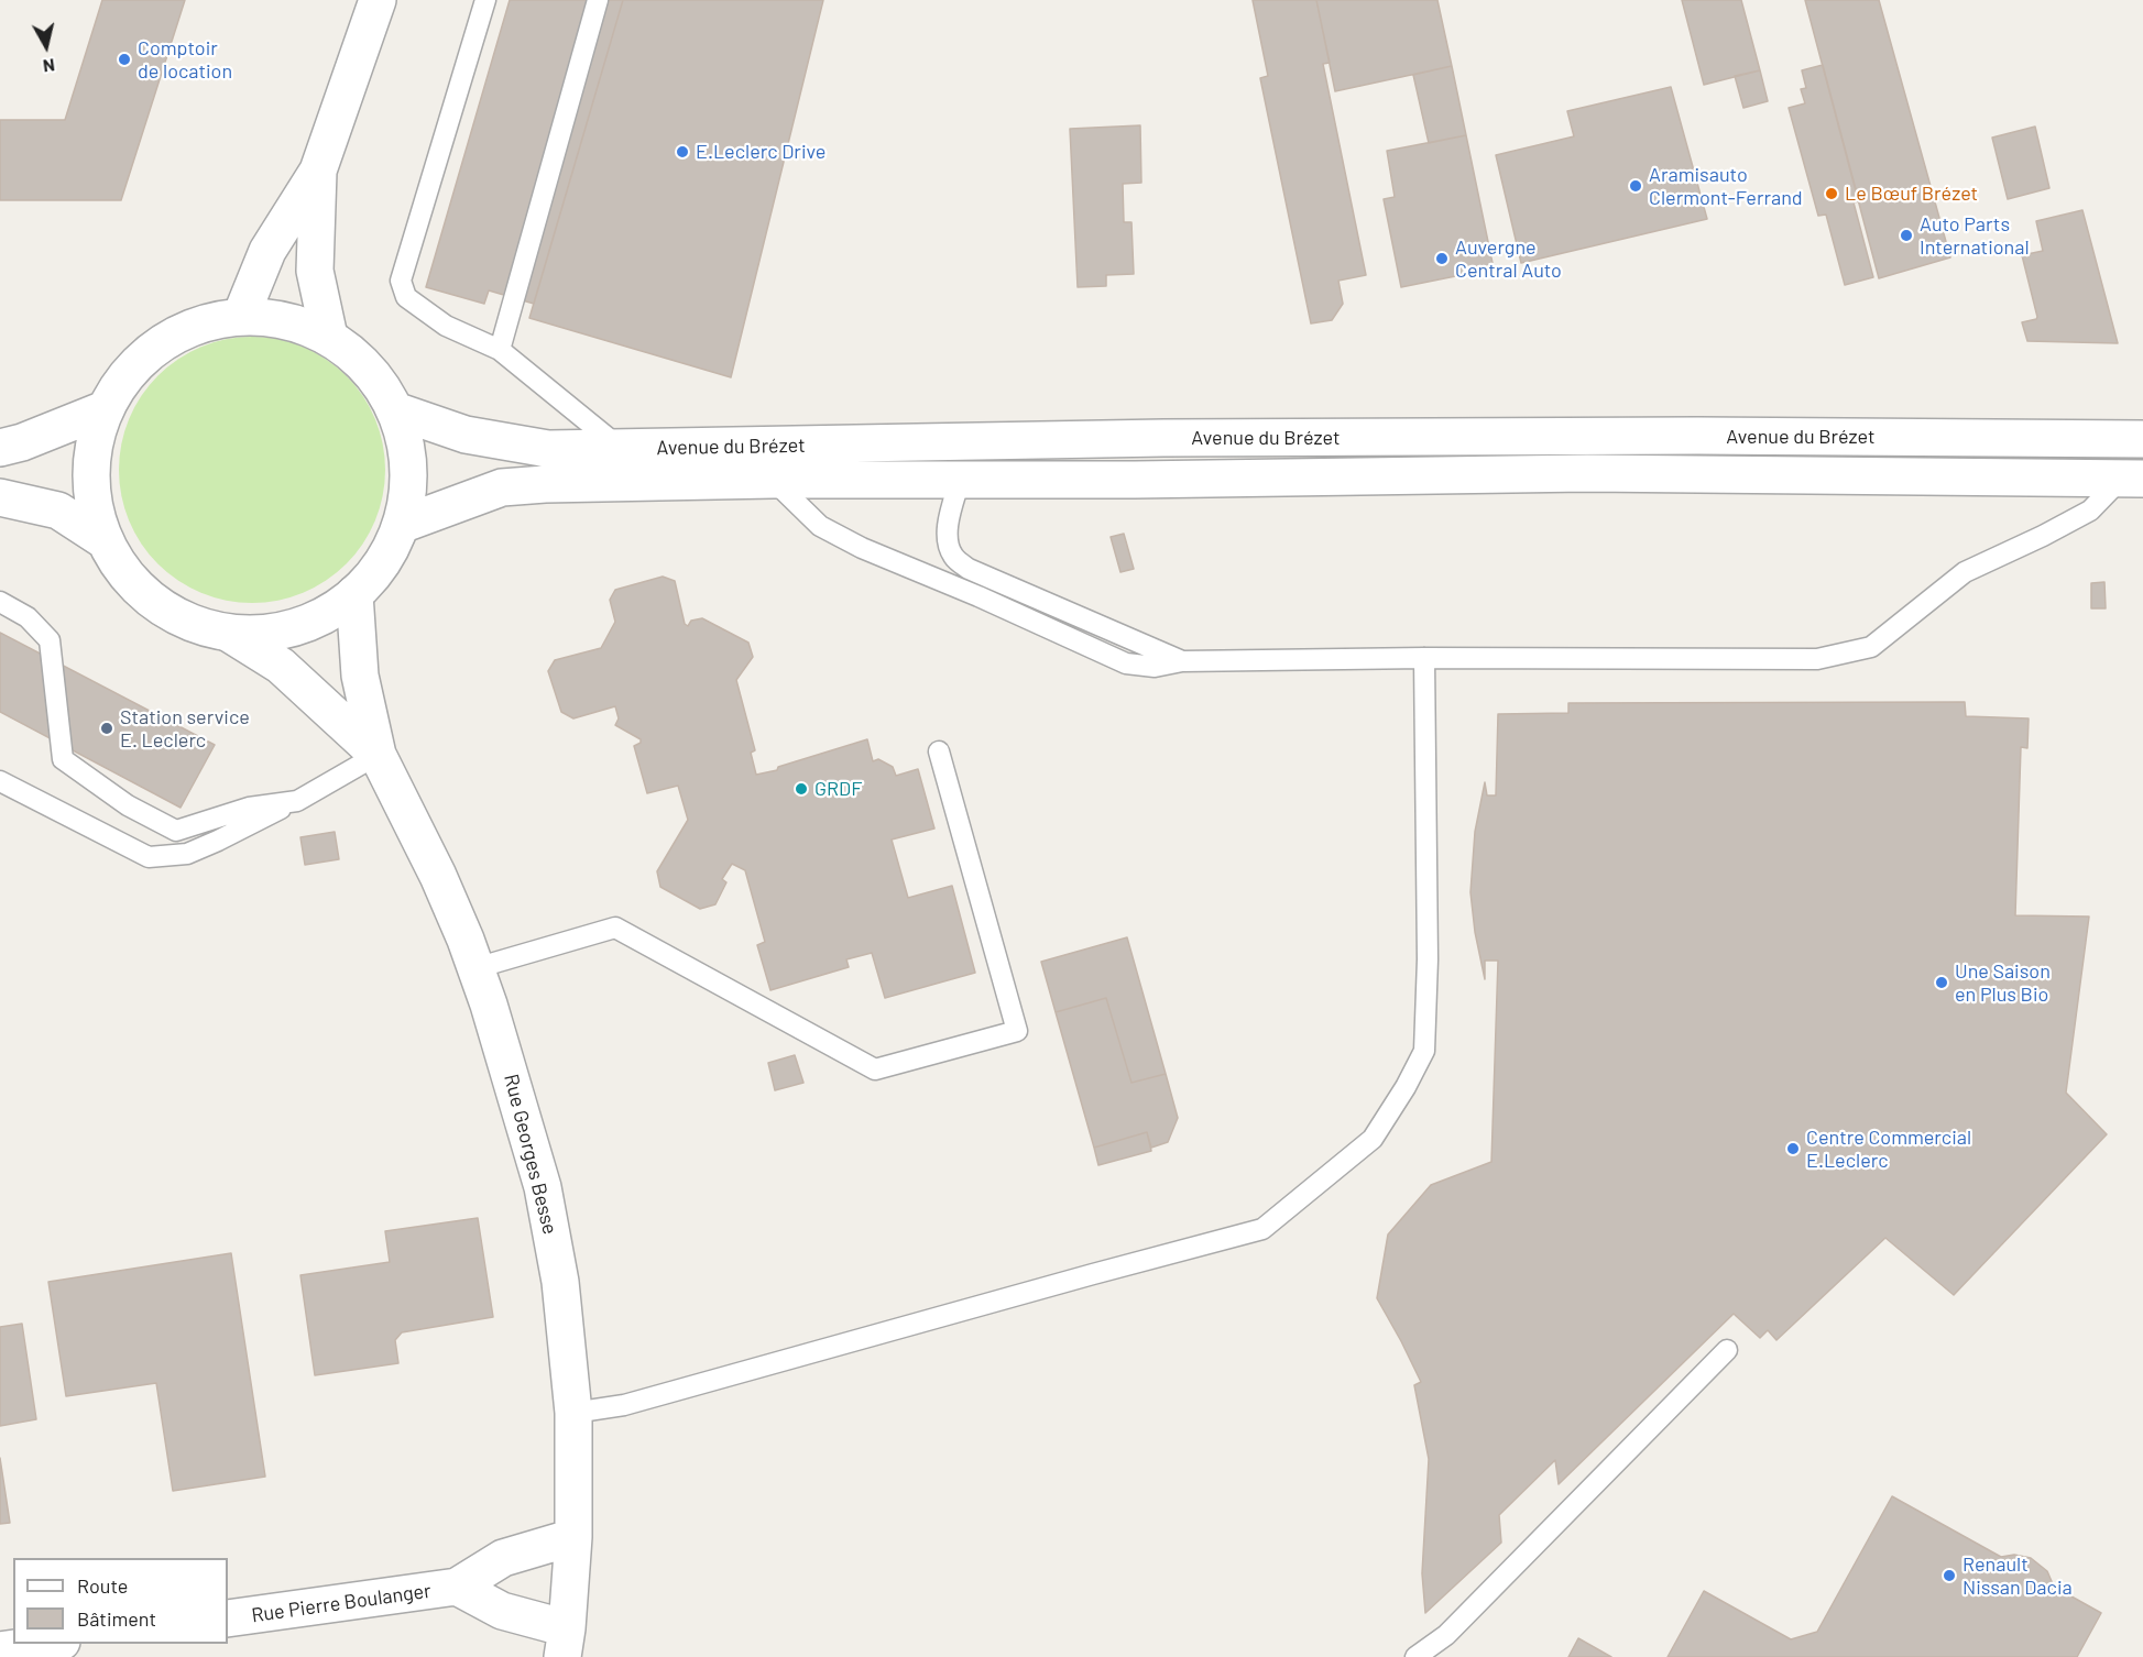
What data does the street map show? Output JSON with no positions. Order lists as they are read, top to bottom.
{
  "streets": {
    "street": ["Avenue du Brézet", "Rue Georges Besse", "Rue Pierre Boulanger"]
  },
  "crossings": [
    ["Rue Georges Besse", "Rue Pierre Boulanger"]
  ],
  "places": [
    "Comptoir de location",
    "E.Leclerc Drive",
    "Aramisauto Clermont-Ferrand",
    "Le Bœuf Brézet",
    "Auto Parts International",
    "Auvergne Central Auto",
    "Station service E. Leclerc",
    "GRDF",
    "Une Saison en Plus Bio",
    "Centre Commercial E.Leclerc",
    "Renault Nissan Dacia"
  ],
  "legend": ["Route", "Bâtiment"],
  "north": "bottom"
}
